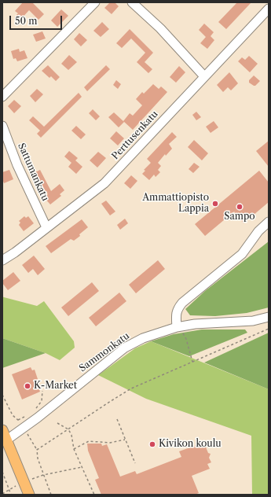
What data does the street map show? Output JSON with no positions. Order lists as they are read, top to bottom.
{
  "streets": {
    "street": ["Perttusenkatu", "Sattumankatu", "Sammonkatu"]
  },
  "crossings": [
    ["Perttusenkatu", "Sattumankatu"]
  ],
  "places": [
    "Ammattiopisto Lappia",
    "Sampo",
    "K-Market",
    "Kivikon koulu"
  ],
  "scale_bar": "50 m"
}
